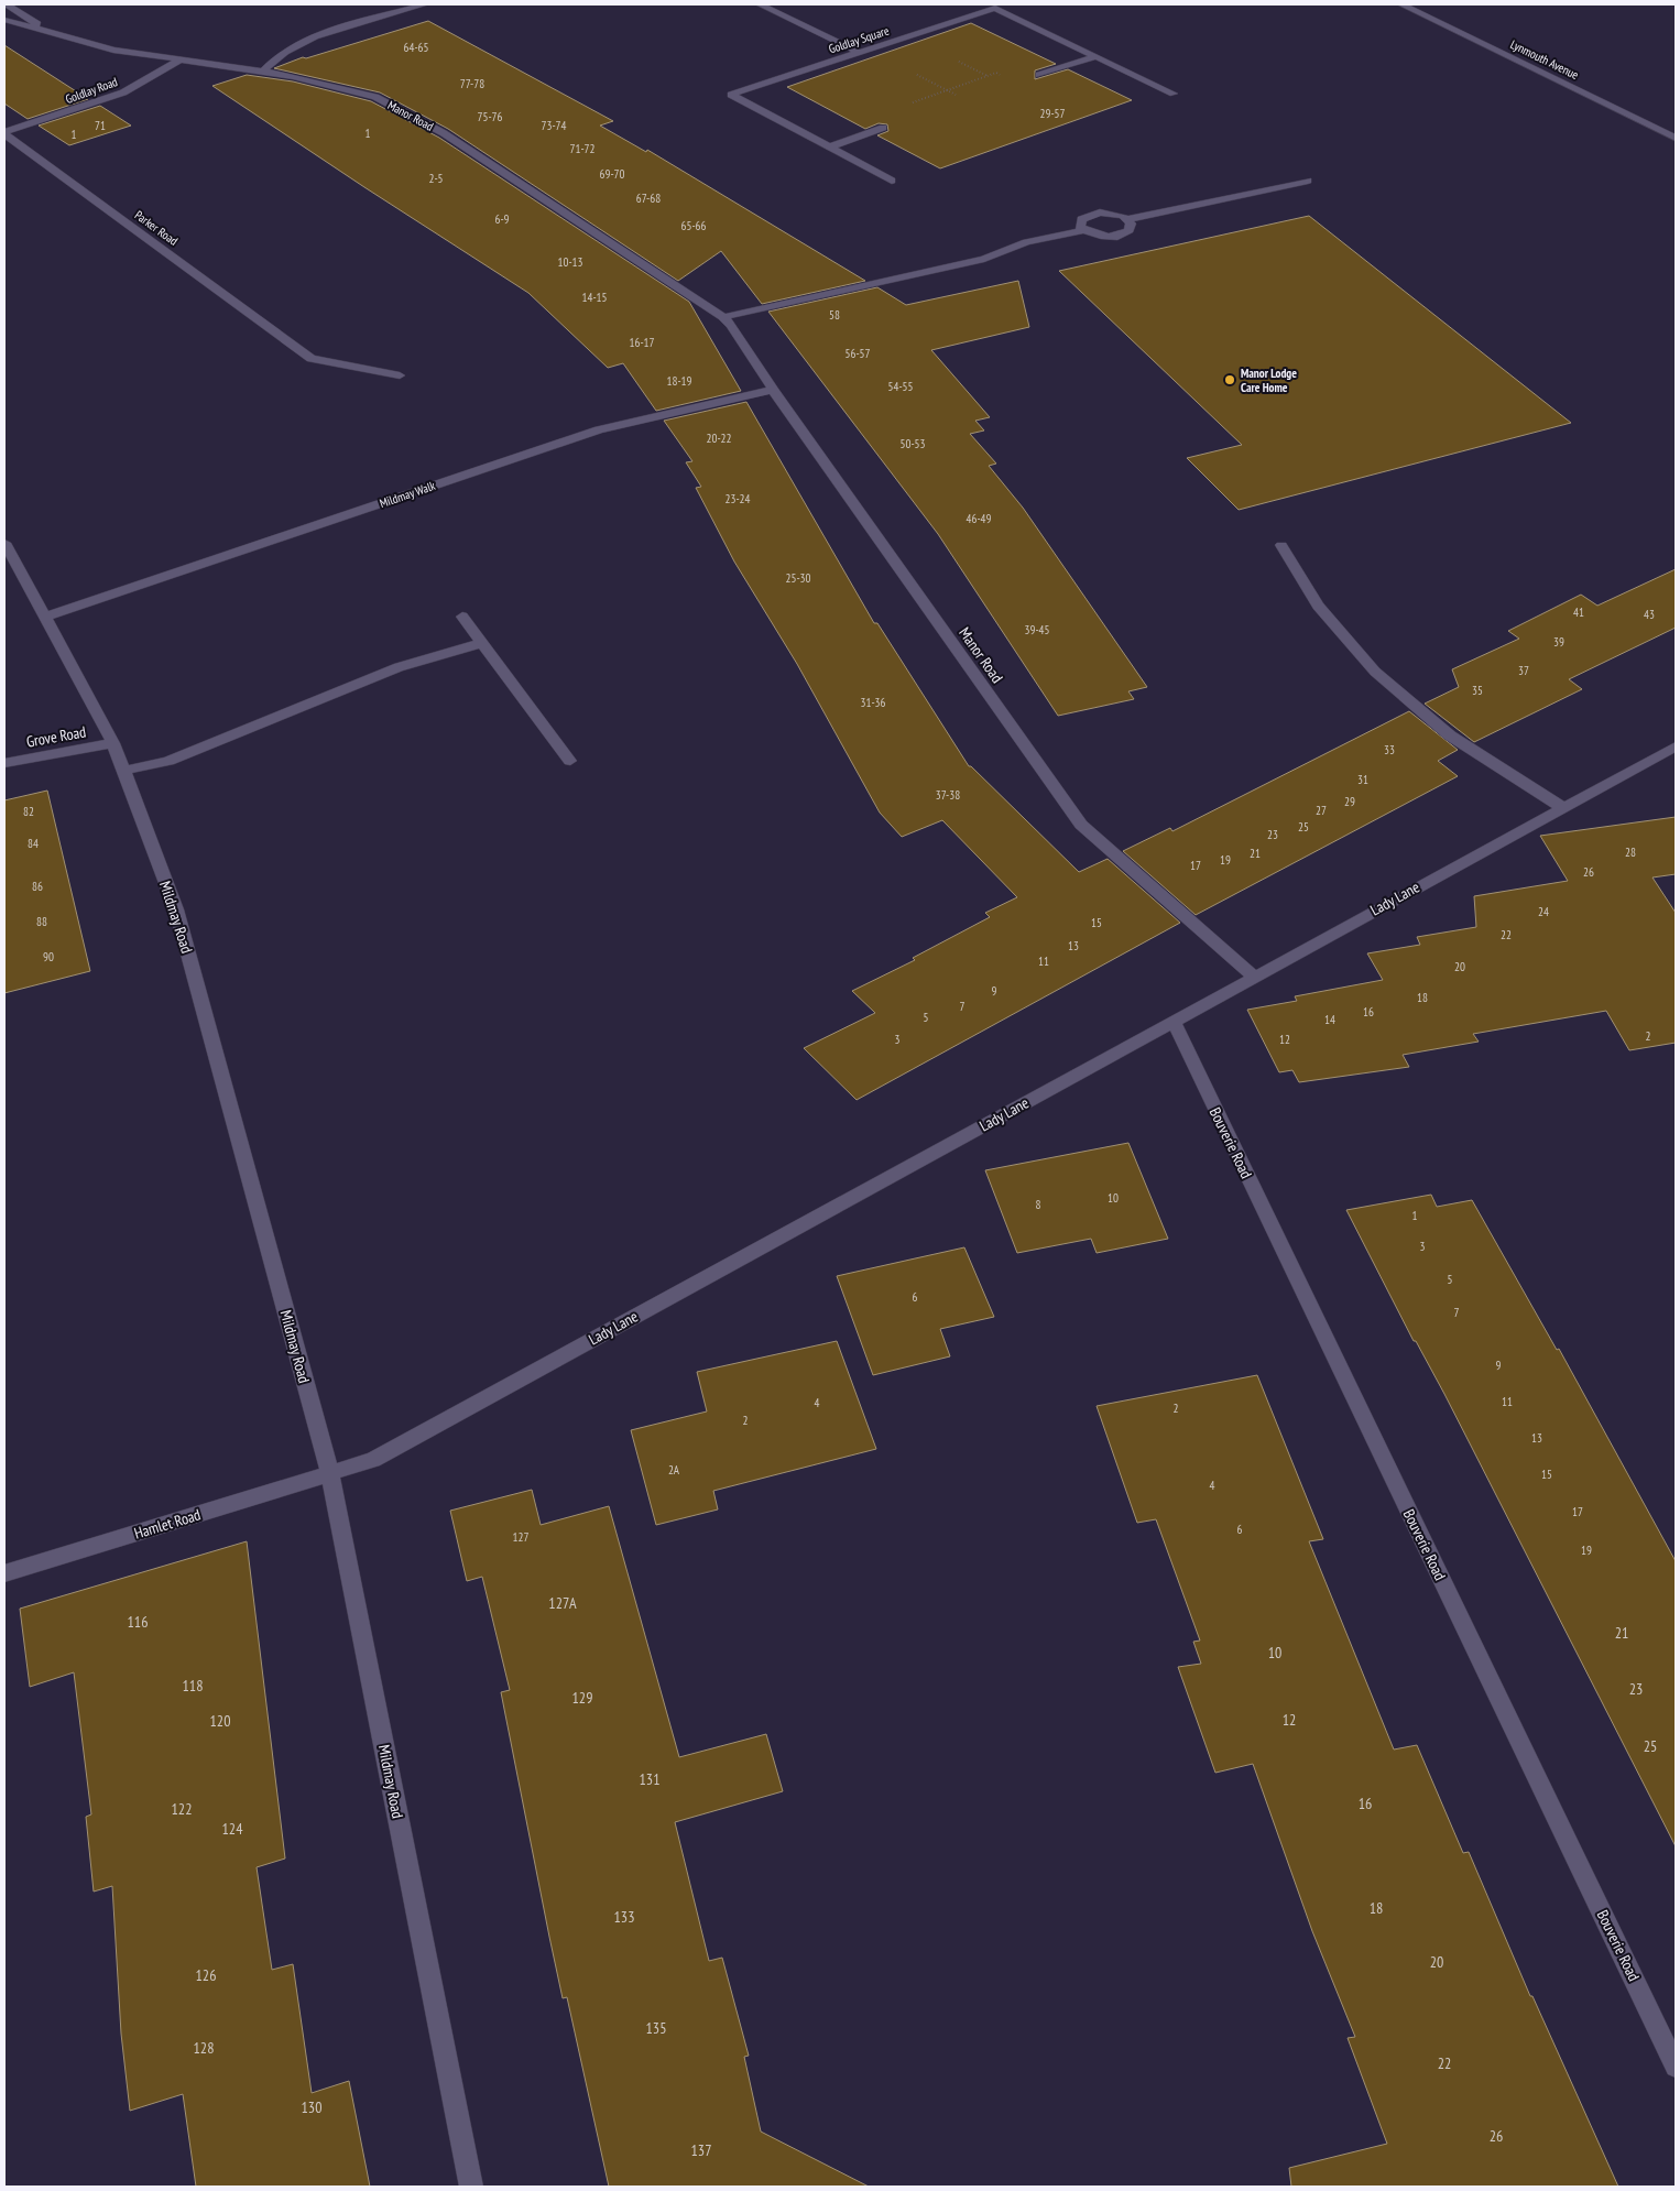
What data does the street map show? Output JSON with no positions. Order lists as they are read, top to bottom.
{
  "streets": {
    "street": [
      "Goldlay Square",
      "Lynmouth Avenue",
      "Goldlay Road",
      "Manor Road",
      "Parker Road",
      "Mildmay Walk",
      "Grove Road",
      "Lady Lane",
      "Mildmay Road",
      "Bouverie Road",
      "Hamlet Road"
    ]
  },
  "crossings": [
    ["Goldlay Road", "Manor Road"],
    ["Goldlay Road", "Parker Road"],
    ["Manor Road", "Mildmay Walk"],
    ["Manor Road", "Lady Lane"],
    ["Mildmay Walk", "Mildmay Road"],
    ["Grove Road", "Mildmay Road"],
    ["Lady Lane", "Mildmay Road"],
    ["Lady Lane", "Bouverie Road"],
    ["Lady Lane", "Hamlet Road"],
    ["Mildmay Road", "Hamlet Road"]
  ],
  "places": ["Manor Lodge Care Home"],
  "house_numbers": [
    "64-65",
    "77-78",
    "29-57",
    "75-76",
    "71",
    "73-74",
    "1",
    "1",
    "71-72",
    "69-70",
    "2-5",
    "67-68",
    "6-9",
    "65-66",
    "10-13",
    "14-15",
    "58",
    "16-17",
    "56-57",
    "18-19",
    "54-55",
    "20-22",
    "50-53",
    "23-24",
    "46-49",
    "25-30",
    "41",
    "43",
    "39-45",
    "39",
    "37",
    "35",
    "31-36",
    "33",
    "31",
    "37-38",
    "29",
    "27",
    "82",
    "25",
    "23",
    "84",
    "28",
    "21",
    "19",
    "17",
    "26",
    "86",
    "24",
    "88",
    "15",
    "22",
    "13",
    "90",
    "11",
    "20",
    "9",
    "18",
    "7",
    "16",
    "5",
    "14",
    "2",
    "3",
    "12",
    "10",
    "8",
    "1",
    "3",
    "5",
    "6",
    "7",
    "9",
    "11",
    "4",
    "2",
    "2",
    "13",
    "2A",
    "15",
    "4",
    "17",
    "6",
    "127",
    "19",
    "127A",
    "116",
    "21",
    "10",
    "118",
    "23",
    "129",
    "12",
    "120",
    "25",
    "131",
    "16",
    "122",
    "124",
    "18",
    "133",
    "20",
    "126",
    "135",
    "128",
    "22",
    "130",
    "26",
    "137"
  ]
}
